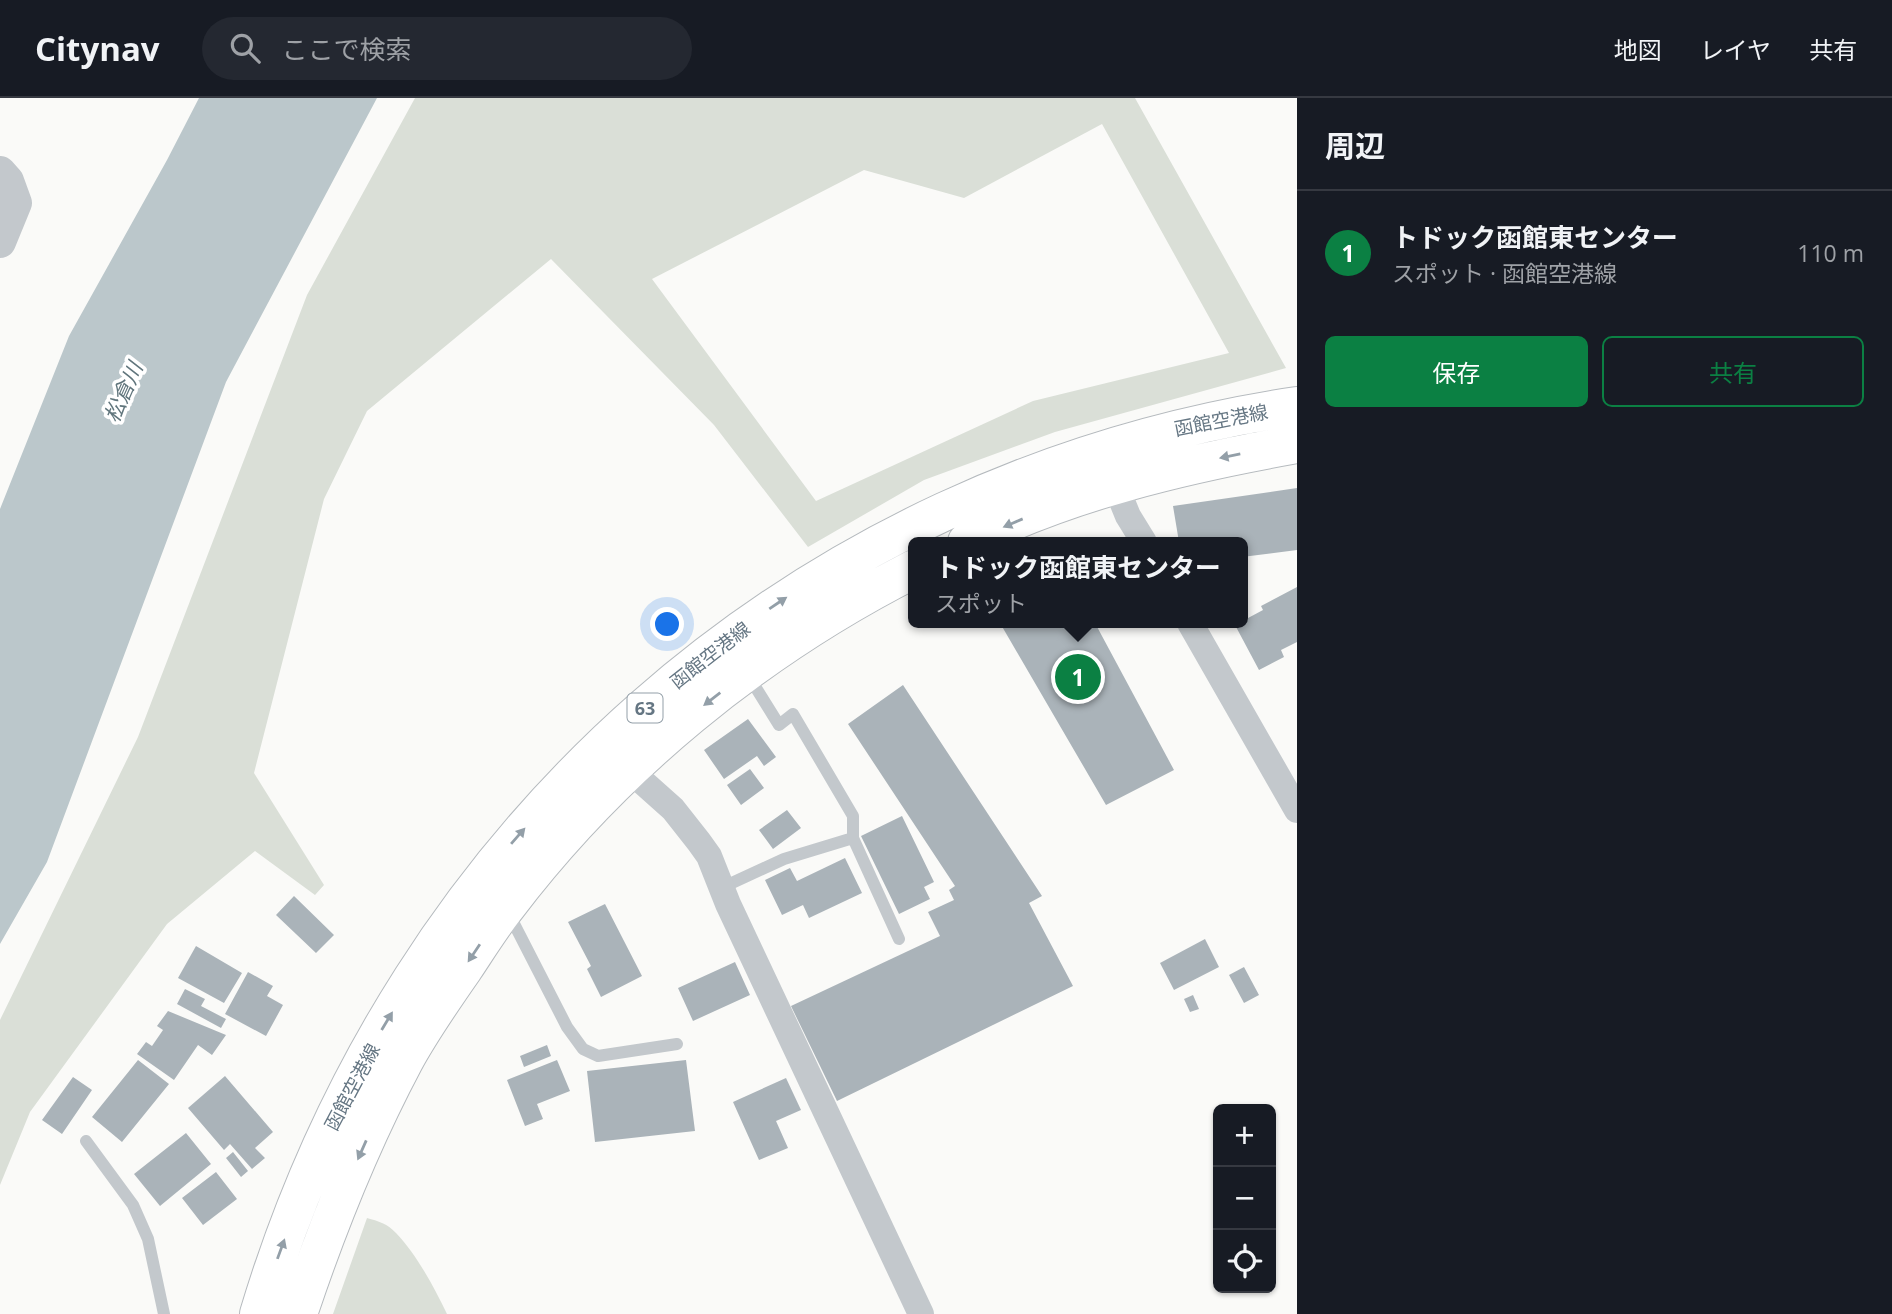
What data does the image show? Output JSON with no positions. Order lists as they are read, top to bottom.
{
  "streets": {
    "main road": ["函館空港線", "63"]
  },
  "water": ["松倉川"],
  "page": {
    "header": "Citynav",
    "search": "ここで検索",
    "nav": ["地図", "レイヤ", "共有"],
    "heading": "周辺",
    "list": [
      {
        "mark": "1",
        "name": "トドック函館東センター",
        "note": "スポット · 函館空港線",
        "value": "110 m"
      }
    ],
    "buttons": ["保存", "共有"],
    "popup": ["トドック函館東センター", "スポット"],
    "pins": "1",
    "map_buttons": ["+", "−"]
  }
}
